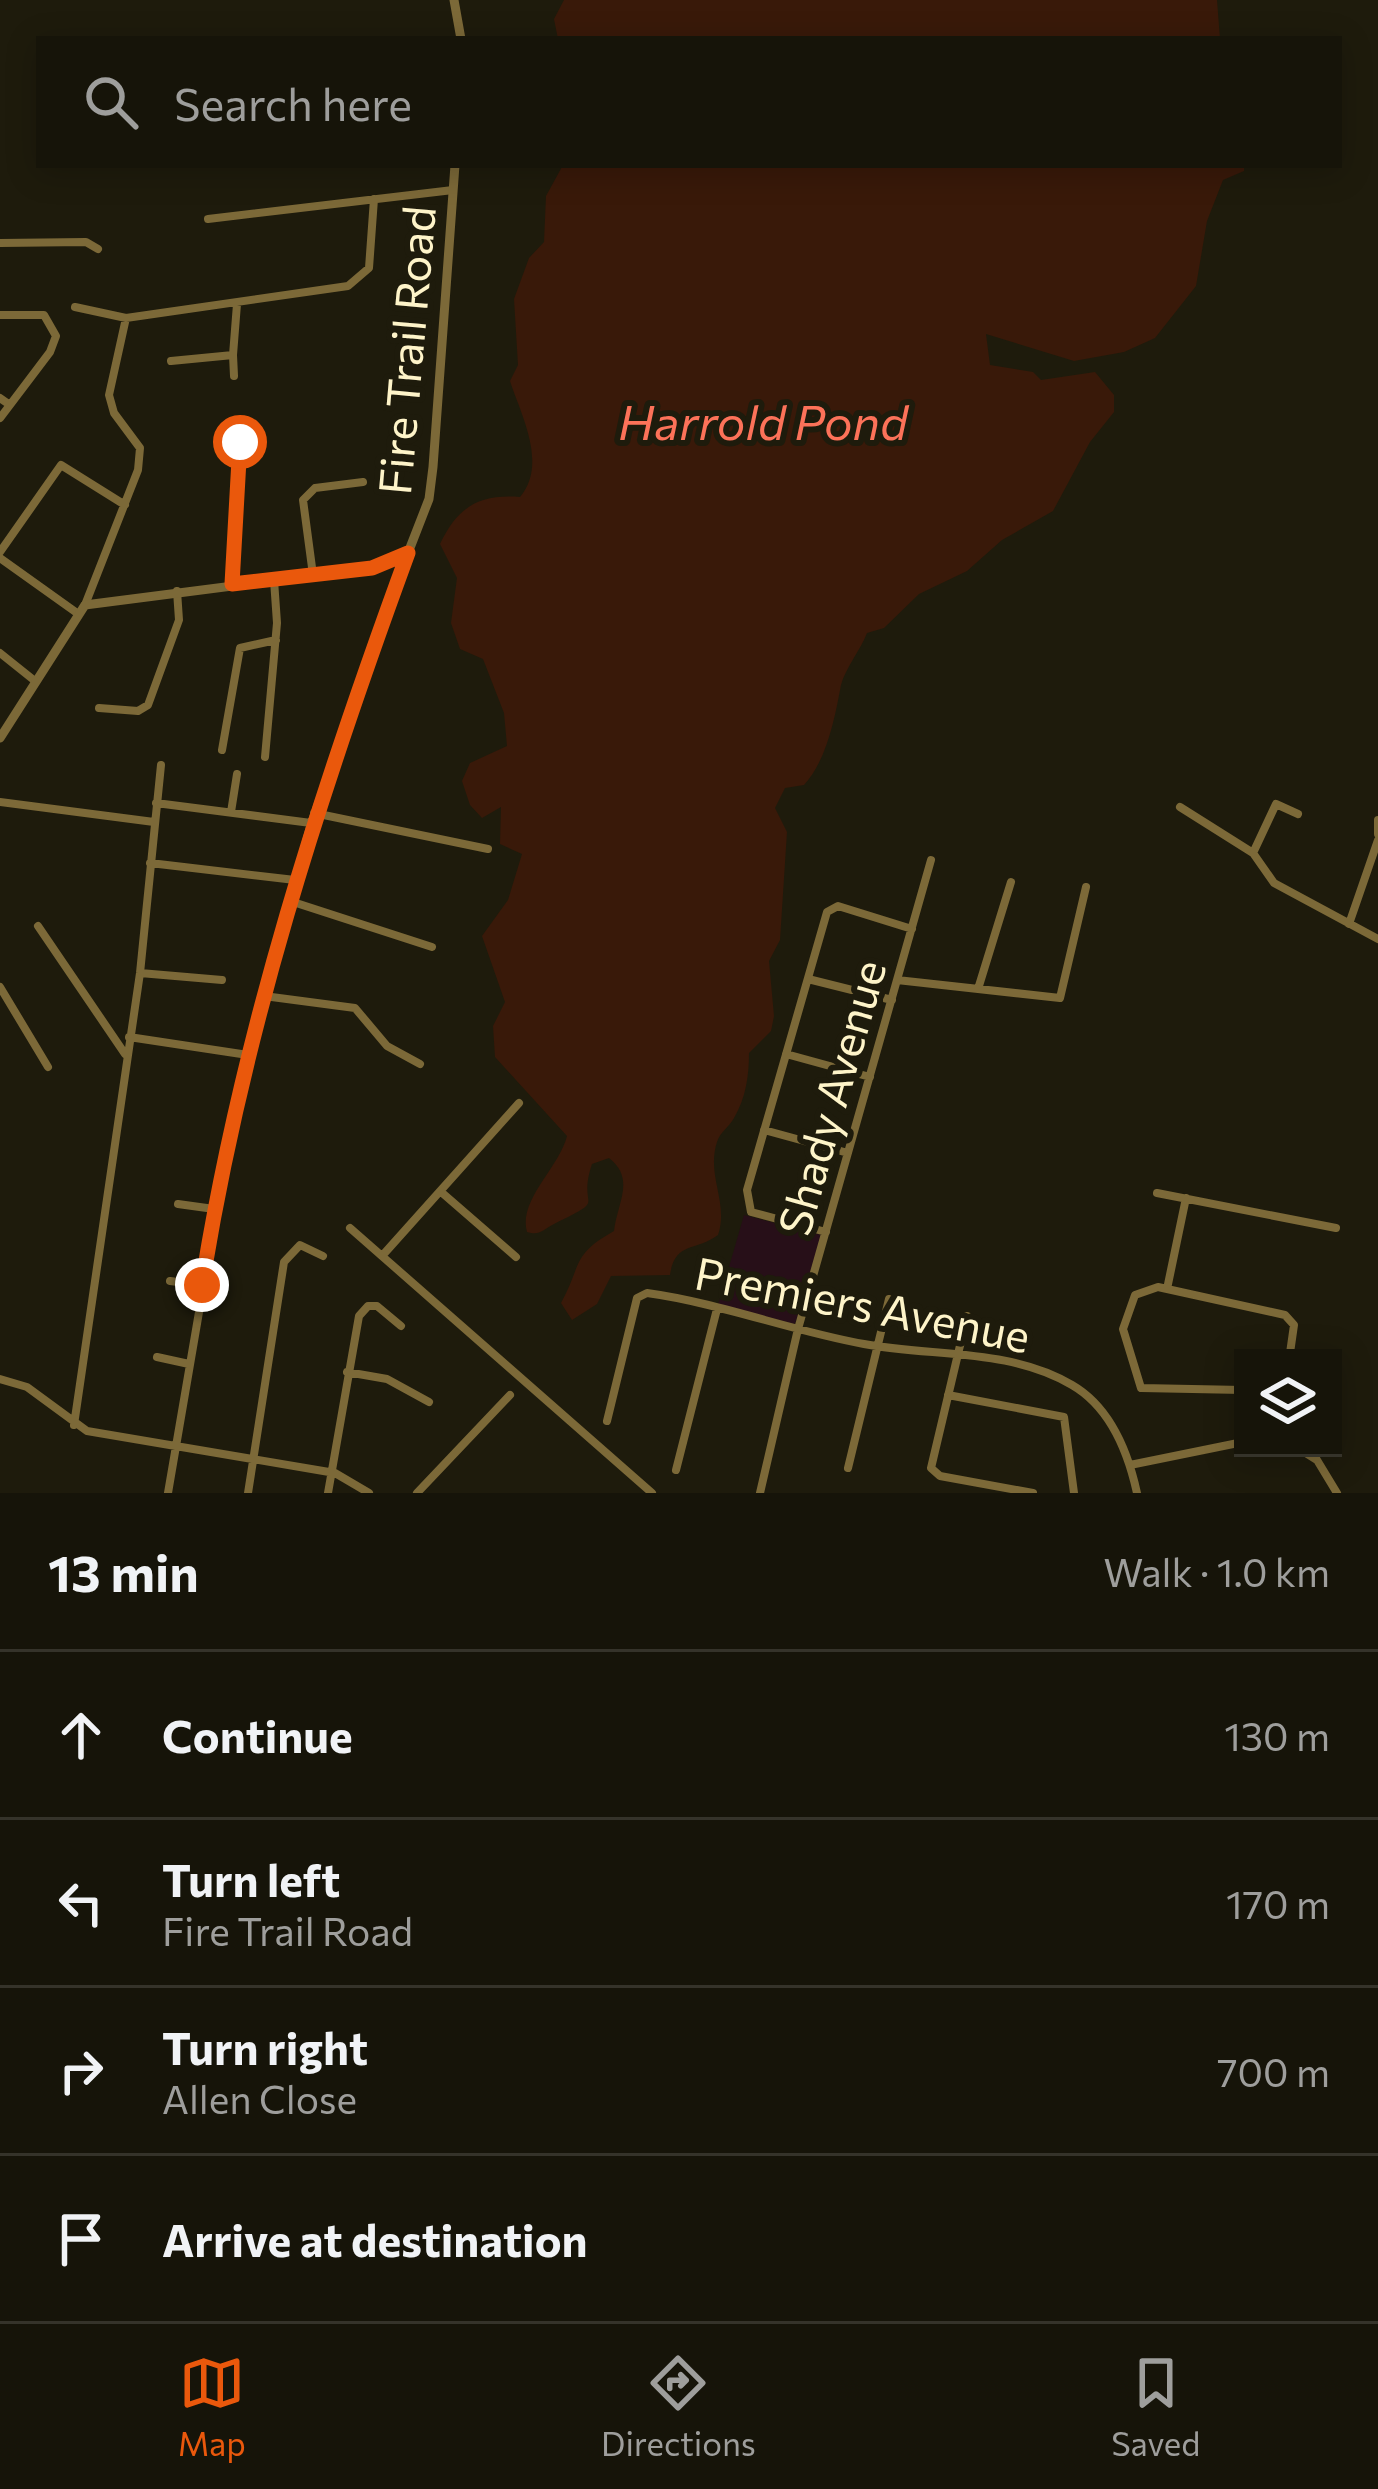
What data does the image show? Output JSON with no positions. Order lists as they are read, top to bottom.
{
  "streets": {
    "street": ["Fire Trail Road", "Shady Avenue", "Premiers Avenue"]
  },
  "crossings": [
    ["Shady Avenue", "Premiers Avenue"]
  ],
  "water": ["Harrold Pond"],
  "page": {
    "search": "Search here",
    "heading": ["13 min", "Walk · 1.0 km"],
    "list": [
      ["Continue", "130 m"],
      ["Turn left", "Fire Trail Road", "170 m"],
      ["Turn right", "Allen Close", "700 m"],
      "Arrive at destination"
    ],
    "nav": ["Map", "Directions", "Saved"]
  }
}
